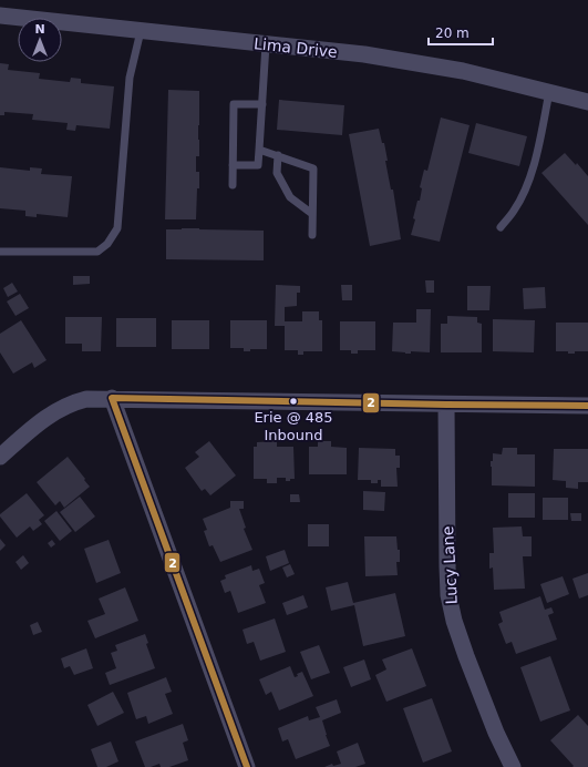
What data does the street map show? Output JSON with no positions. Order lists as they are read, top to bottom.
{
  "streets": {
    "street": ["Lima Drive", "Lucy Lane"]
  },
  "places": ["Erie @ 485 Inbound"],
  "lines": ["transit line 2"],
  "scale_bar": "20 m",
  "north": "top"
}
